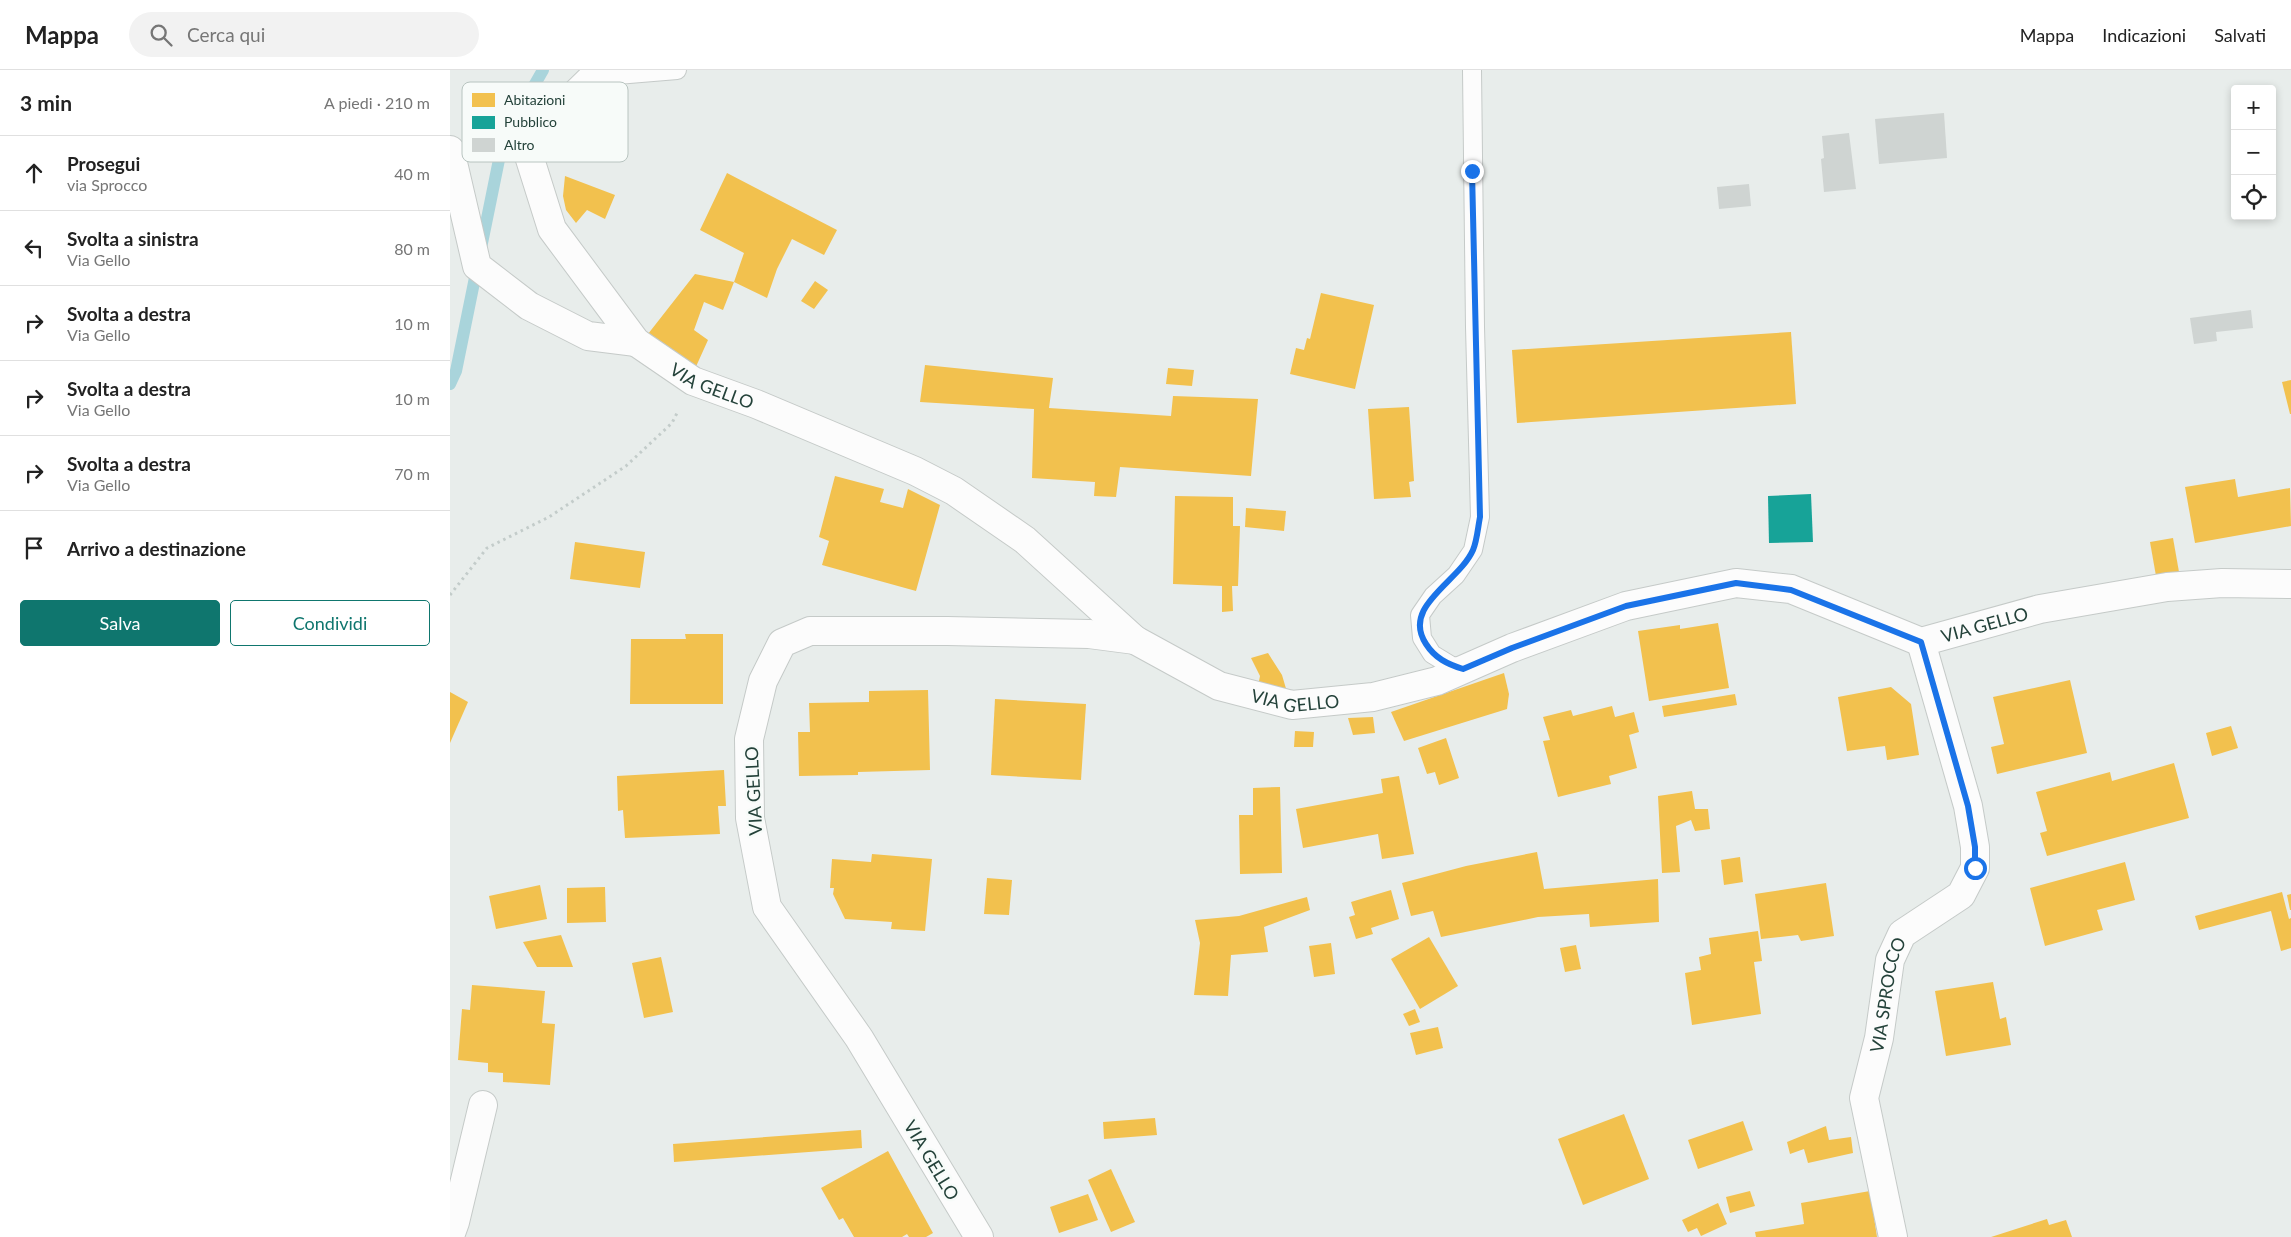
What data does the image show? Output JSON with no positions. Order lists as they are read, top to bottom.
{
  "streets": {
    "street": ["VIA GELLO", "VIA SPROCCO"]
  },
  "crossings": [
    ["VIA GELLO", "VIA SPROCCO"]
  ],
  "legend": ["Abitazioni", "Pubblico", "Altro"],
  "page": {
    "header": "Mappa",
    "search": "Cerca qui",
    "nav": ["Mappa", "Indicazioni", "Salvati"],
    "heading": ["3 min", "A piedi · 210 m"],
    "map_buttons": ["+", "−"],
    "list": [
      ["Prosegui", "via Sprocco", "40 m"],
      ["Svolta a sinistra", "Via Gello", "80 m"],
      ["Svolta a destra", "Via Gello", "10 m"],
      ["Svolta a destra", "Via Gello", "10 m"],
      ["Svolta a destra", "Via Gello", "70 m"],
      "Arrivo a destinazione"
    ],
    "buttons": ["Salva", "Condividi"]
  }
}
